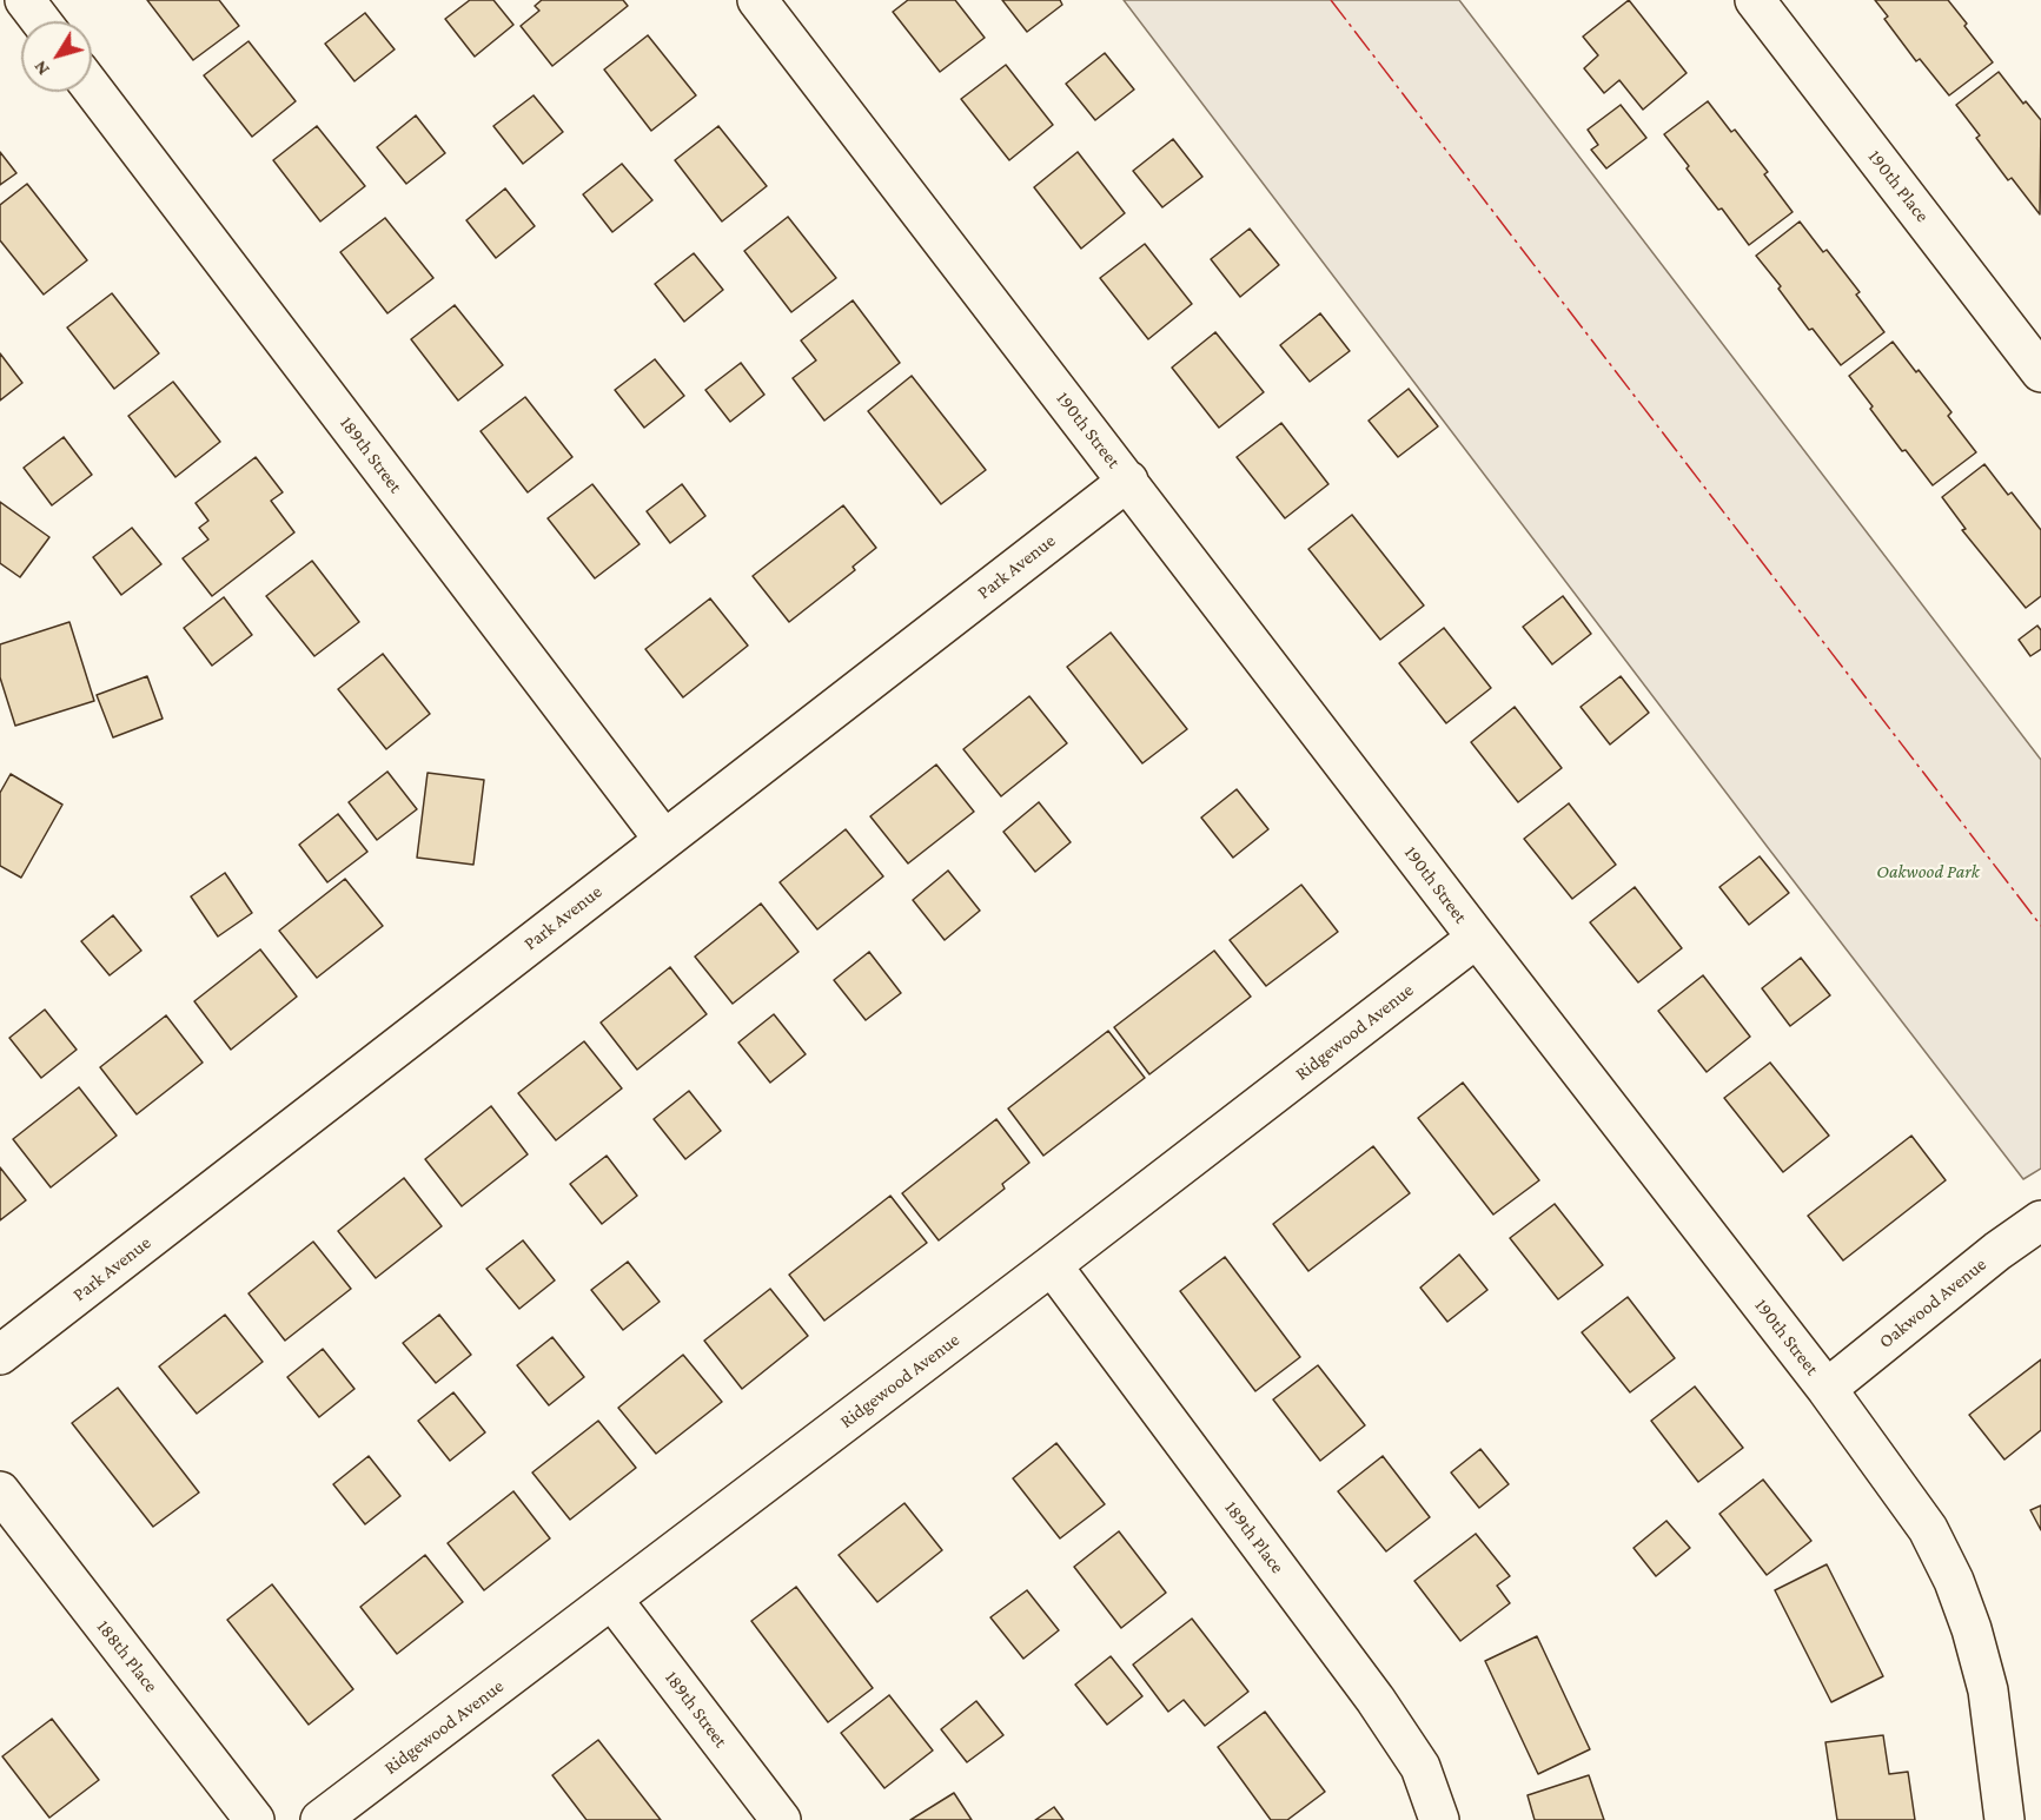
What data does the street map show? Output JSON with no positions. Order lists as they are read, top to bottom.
{
  "streets": {
    "street": [
      "190th Place",
      "190th Street",
      "189th Street",
      "Park Avenue",
      "Ridgewood Avenue",
      "Oakwood Avenue",
      "189th Place",
      "188th Place"
    ]
  },
  "crossings": [
    ["190th Street", "Park Avenue"],
    ["190th Street", "Ridgewood Avenue"],
    ["190th Street", "Oakwood Avenue"],
    ["189th Street", "Park Avenue"],
    ["189th Street", "Ridgewood Avenue"],
    ["Ridgewood Avenue", "189th Place"]
  ],
  "parks": ["Oakwood Park"],
  "north": "bottom left"
}
